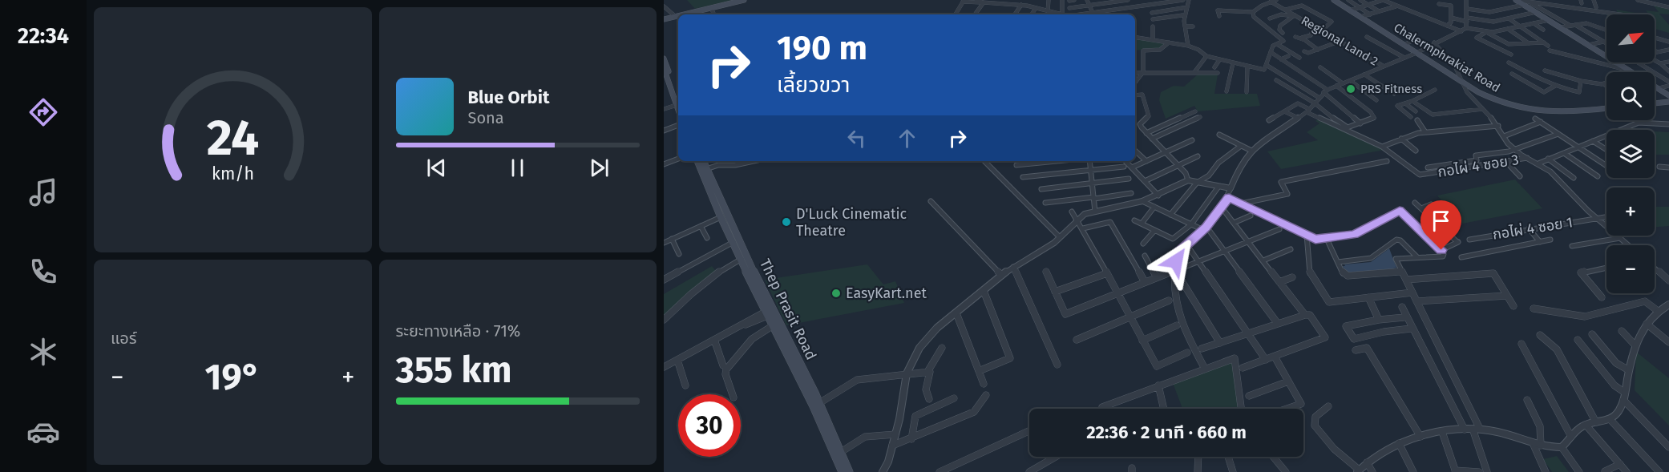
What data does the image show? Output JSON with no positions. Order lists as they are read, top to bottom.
{
  "streets": {
    "main road": ["Chalermphrakiat Road", "Thep Prasit Road"],
    "street": ["Regional Land 2", "กอไผ่ 4 ซอย 3", "กอไผ่ 4 ซอย 1"]
  },
  "places": ["PRS Fitness", "D'Luck Cinematic Theatre", "EasyKart.net"],
  "north": "top right",
  "page": {
    "tabs": "22:34",
    "map_buttons": ["+", "−"],
    "turn": ["190 m", "เลี้ยวขวา"],
    "song": ["Blue Orbit", "Sona"],
    "tile": [
      "แอร์",
      ["ระยะทางเหลือ · 71%", "355 km"]
    ],
    "heat": ["−", "19°", "+"],
    "limit": "30",
    "trip": "22:36 · 2 นาที · 660 m",
    "gauge": ["24", "km/h"]
  }
}
